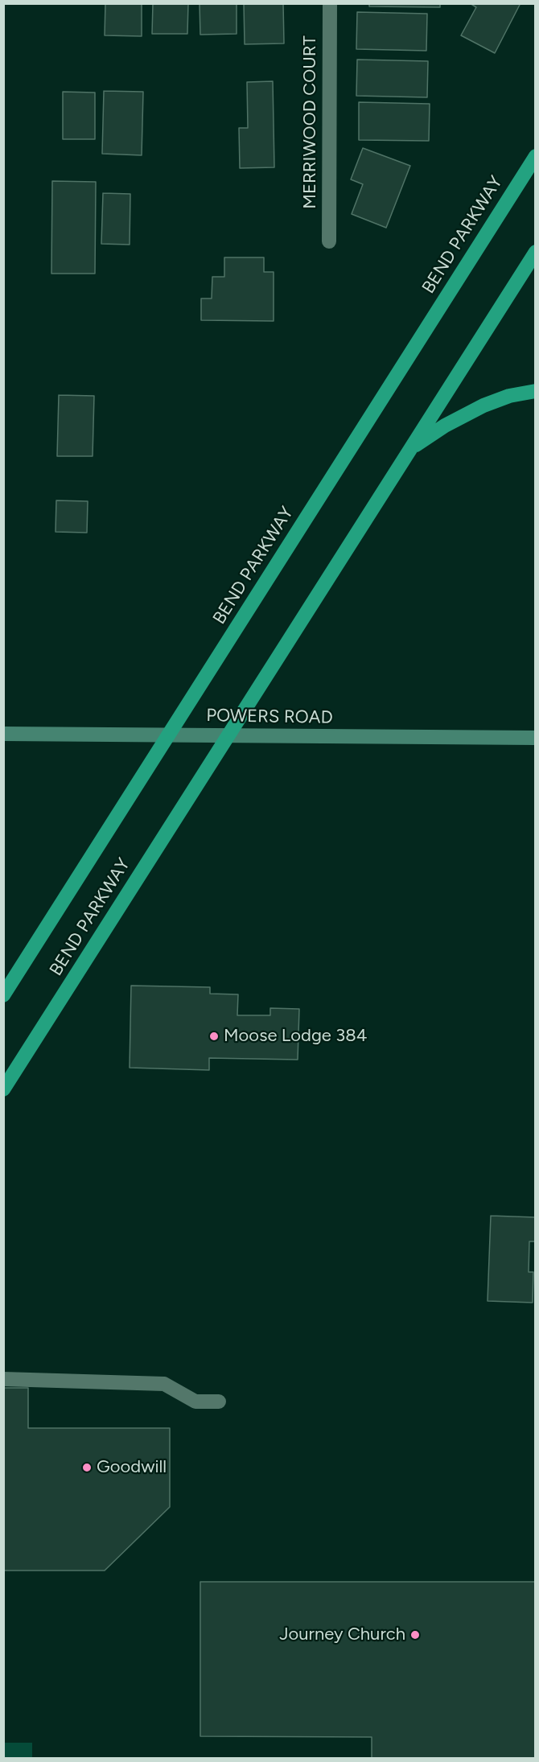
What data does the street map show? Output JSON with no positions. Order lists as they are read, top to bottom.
{
  "streets": {
    "highway": ["BEND PARKWAY"],
    "main road": ["POWERS ROAD"],
    "street": ["MERRIWOOD COURT"]
  },
  "crossings": [
    ["BEND PARKWAY", "POWERS ROAD"]
  ],
  "places": ["Moose Lodge 384", "Goodwill", "Journey Church"]
}
